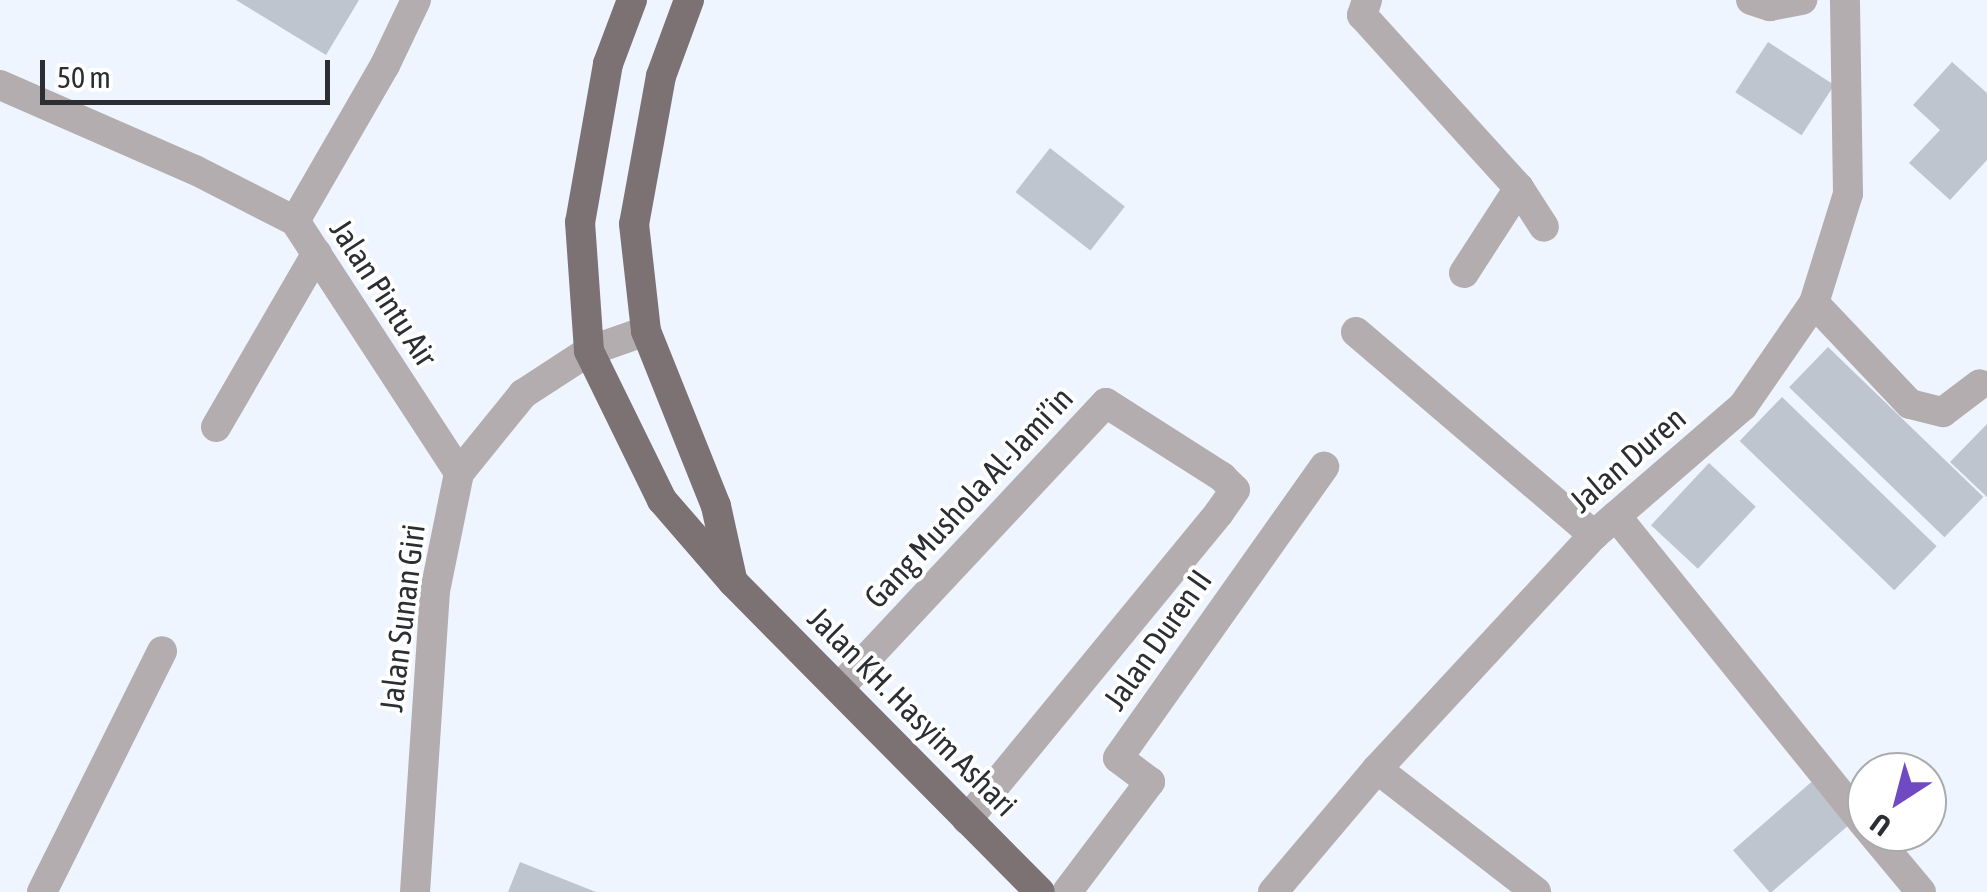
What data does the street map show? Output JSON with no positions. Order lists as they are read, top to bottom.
{
  "streets": {
    "main road": ["Jalan KH. Hasyim Ashari"],
    "street": [
      "Jalan Pintu Air",
      "Jalan Duren",
      "Gang Mushola Al-Jami’in",
      "Jalan Sunan Giri",
      "Jalan Duren II"
    ]
  },
  "crossings": [
    ["Jalan Pintu Air", "Jalan Sunan Giri"],
    ["Gang Mushola Al-Jami’in", "Jalan KH. Hasyim Ashari"],
    ["Jalan Sunan Giri", "Jalan KH. Hasyim Ashari"]
  ],
  "scale_bar": "50 m",
  "north": "bottom left"
}
